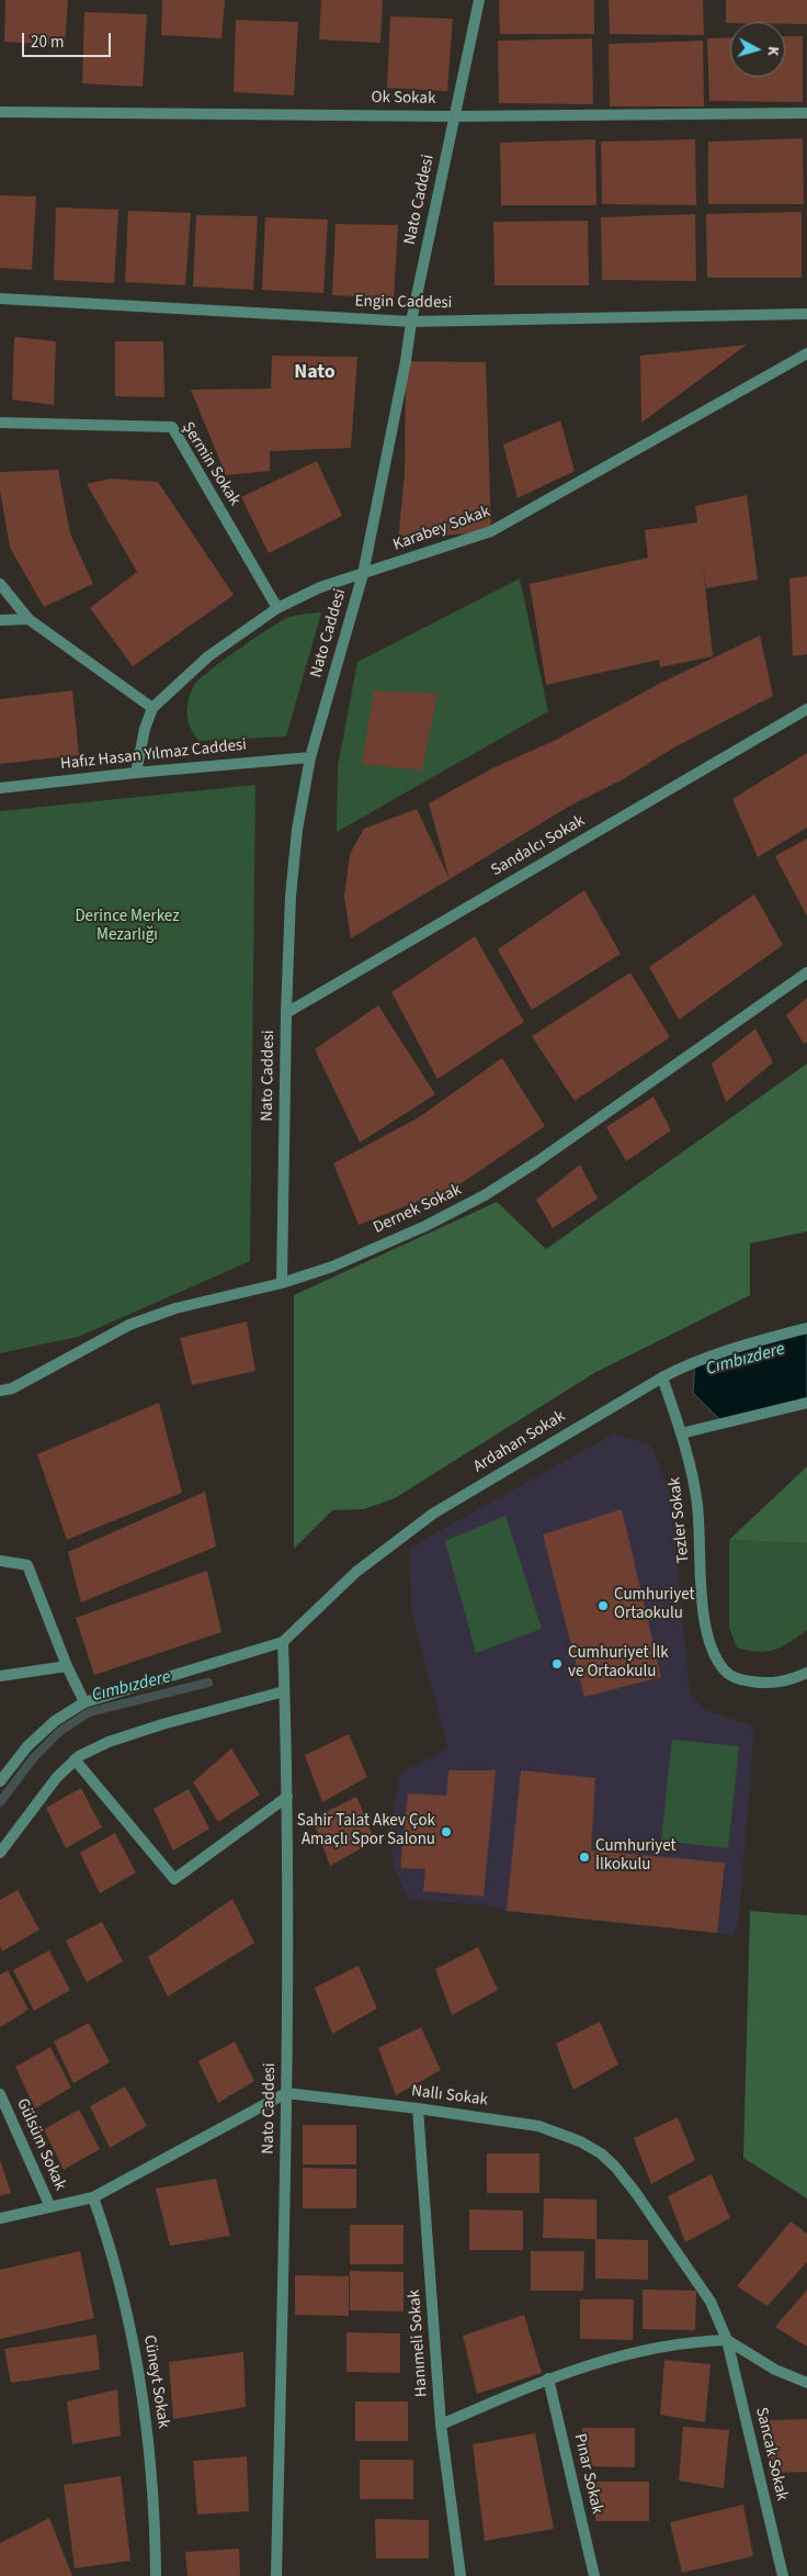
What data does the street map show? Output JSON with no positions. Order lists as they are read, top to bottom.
{
  "streets": {
    "street": [
      "Ok Sokak",
      "Nato Caddesi",
      "Engin Caddesi",
      "Şermin Sokak",
      "Karabey Sokak",
      "Hafız Hasan Yılmaz Caddesi",
      "Sandalcı Sokak",
      "Dernek Sokak",
      "Ardahan Sokak",
      "Tezler Sokak",
      "Nallı Sokak",
      "Gülsüm Sokak",
      "Hanımeli Sokak",
      "Cüneyt Sokak",
      "Sancak Sokak",
      "Pınar Sokak"
    ]
  },
  "crossings": [
    ["Ok Sokak", "Nato Caddesi"],
    ["Nato Caddesi", "Engin Caddesi"],
    ["Nato Caddesi", "Karabey Sokak"],
    ["Nato Caddesi", "Hafız Hasan Yılmaz Caddesi"],
    ["Nato Caddesi", "Sandalcı Sokak"],
    ["Nato Caddesi", "Dernek Sokak"],
    ["Nato Caddesi", "Ardahan Sokak"],
    ["Nato Caddesi", "Nallı Sokak"],
    ["Şermin Sokak", "Karabey Sokak"],
    ["Karabey Sokak", "Hafız Hasan Yılmaz Caddesi"],
    ["Ardahan Sokak", "Tezler Sokak"],
    ["Nallı Sokak", "Hanımeli Sokak"],
    ["Nallı Sokak", "Sancak Sokak"]
  ],
  "districts": ["Nato"],
  "water": ["Cımbızdere"],
  "parks": ["Derince Merkez Mezarlığı"],
  "places": [
    "Cumhuriyet Ortaokulu",
    "Cumhuriyet İlk ve Ortaokulu",
    "Sahir Talat Akev Çok Amaçlı Spor Salonu",
    "Cumhuriyet İlkokulu"
  ],
  "scale_bar": "20 m",
  "north": "right"
}
